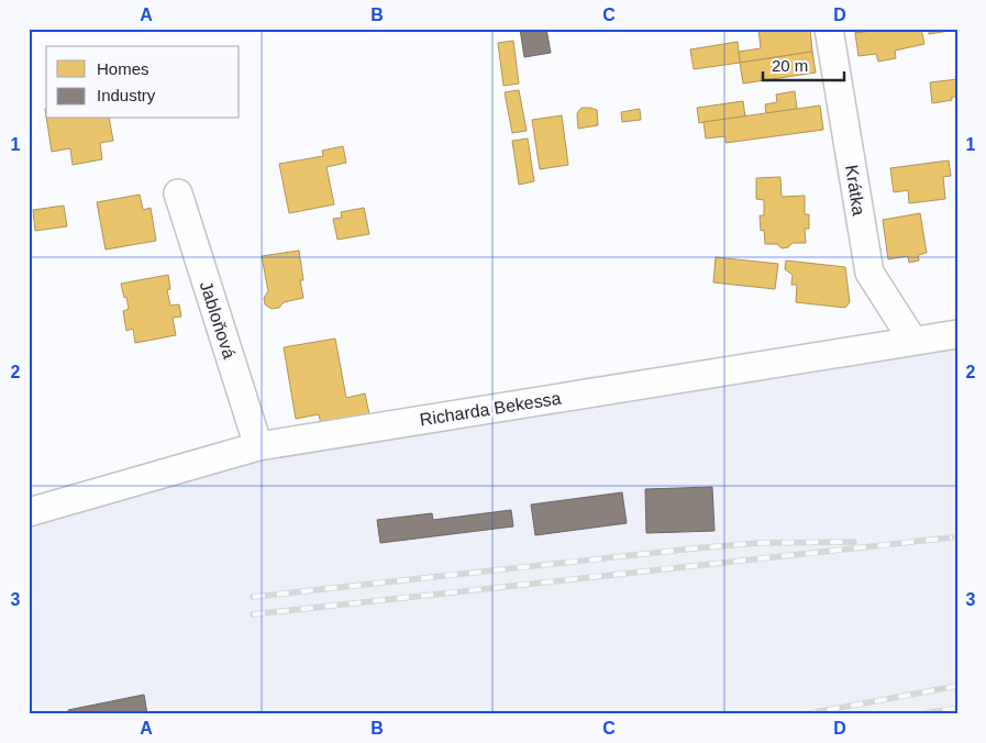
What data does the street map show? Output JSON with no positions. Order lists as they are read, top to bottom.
{
  "streets": {
    "street": ["Krátka", "Jabloňová", "Richarda Bekessa"]
  },
  "crossings": [
    ["Krátka", "Richarda Bekessa"],
    ["Jabloňová", "Richarda Bekessa"]
  ],
  "legend": ["Homes", "Industry"],
  "scale_bar": "20 m",
  "grid": {
    "columns": [
      "A",
      "B",
      "C",
      "D"
    ],
    "rows": ["1", "2", "3"]
  }
}
